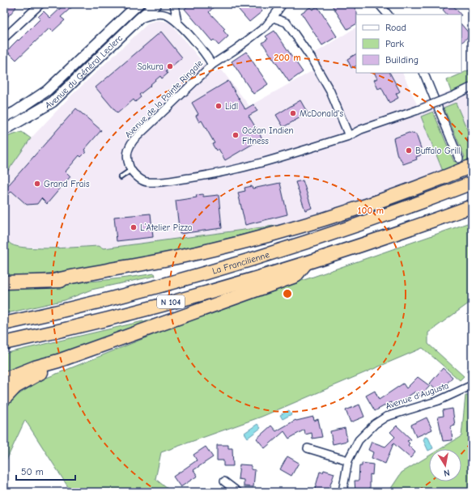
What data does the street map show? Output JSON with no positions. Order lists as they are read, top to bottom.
{
  "streets": {
    "highway": ["La Francilienne", "N 104"],
    "main road": ["Avenue du Général Leclerc"],
    "street": ["Avenue de la Pointe Ringale", "Avenue d'Augusta"]
  },
  "crossings": [
    ["Avenue du Général Leclerc", "Avenue de la Pointe Ringale"]
  ],
  "places": [
    "Sakura",
    "Lidl",
    "McDonald's",
    "Océan Indien Fitness",
    "Buffalo Grill",
    "Grand Frais",
    "L’Atelier Pizza"
  ],
  "legend": ["Road", "Park", "Building"],
  "scale_bar": "50 m",
  "north": "bottom",
  "rings": ["200 m", "100 m"]
}
